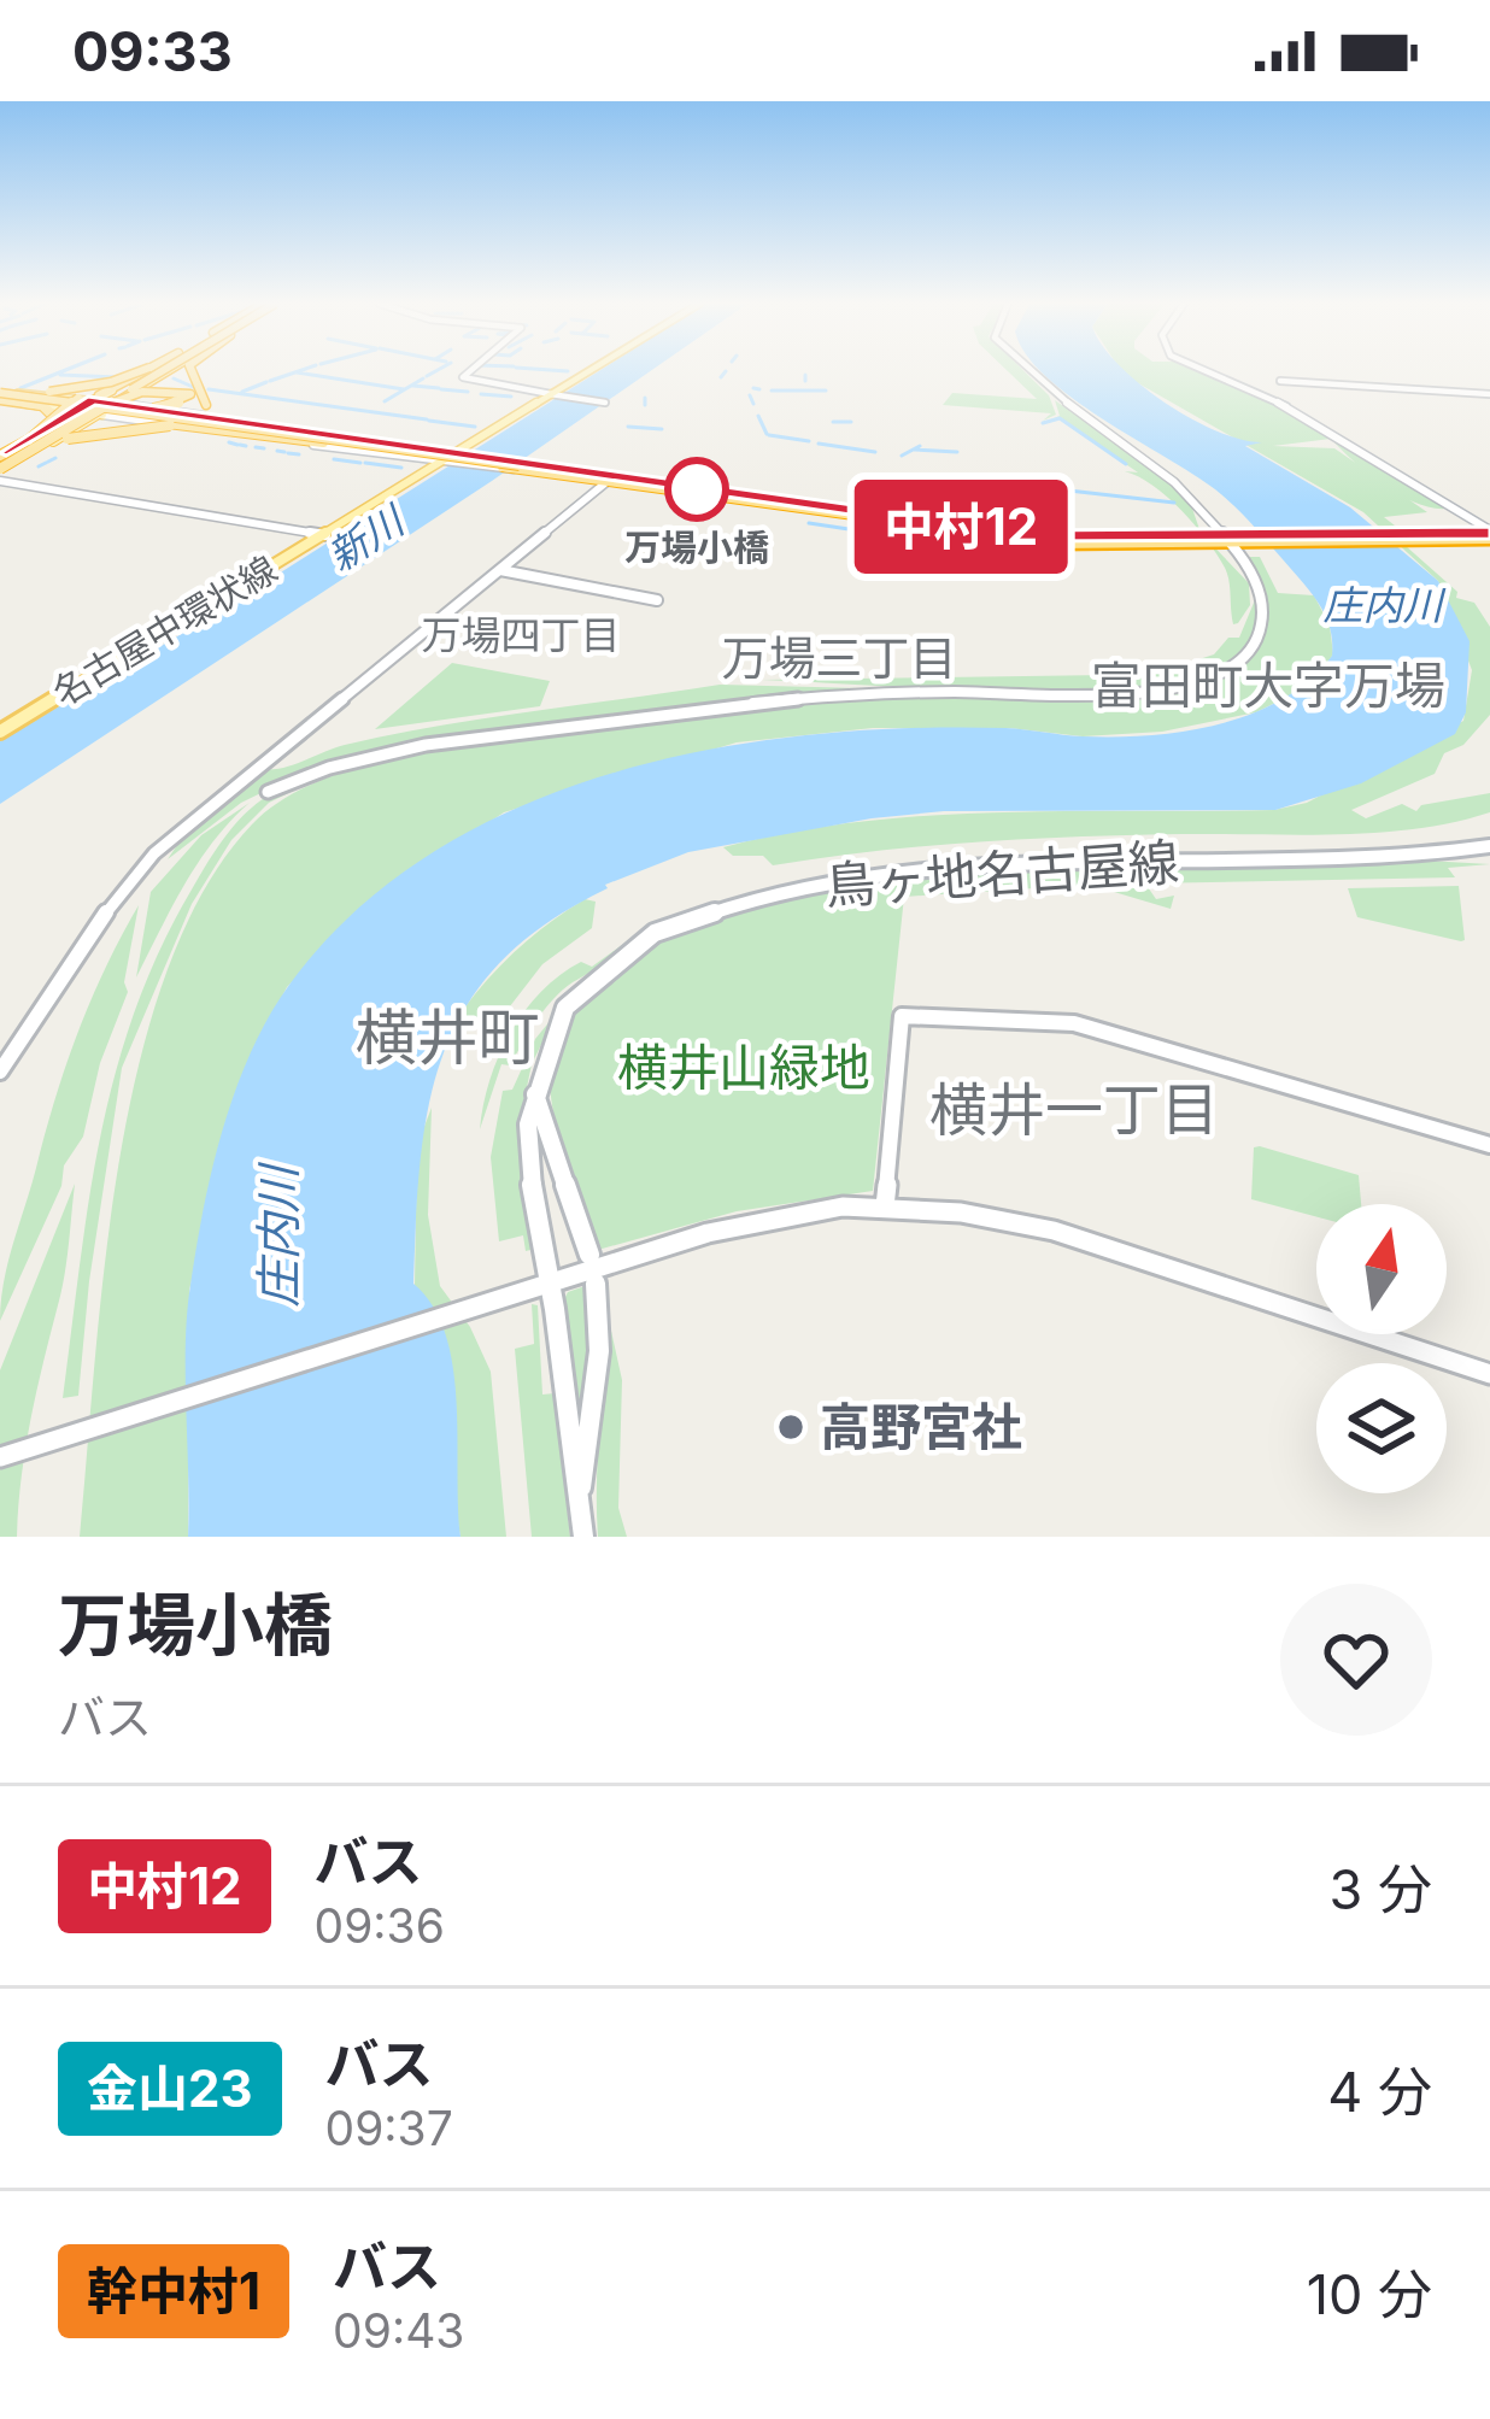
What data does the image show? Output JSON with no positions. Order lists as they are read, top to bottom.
{
  "streets": {
    "main road": ["名古屋中環状線", "鳥ヶ地名古屋線"]
  },
  "districts": [
    "万場四丁目",
    "万場三丁目",
    "富田町大字万場",
    "横井町",
    "横井一丁目"
  ],
  "water": ["新川", "庄内川"],
  "parks": ["横井山緑地"],
  "places": ["万場小橋", "高野宮社"],
  "lines": ["bus line 中村12"],
  "north": "top",
  "page": {
    "status": "09:33",
    "on_map": "中村12",
    "heading": ["万場小橋", "バス"],
    "list": [
      {
        "mark": "中村12",
        "name": "バス",
        "note": "09:36",
        "value": "3 分"
      },
      {
        "mark": "金山23",
        "name": "バス",
        "note": "09:37",
        "value": "4 分"
      },
      {
        "mark": "幹中村1",
        "name": "バス",
        "note": "09:43",
        "value": "10 分"
      }
    ]
  }
}
